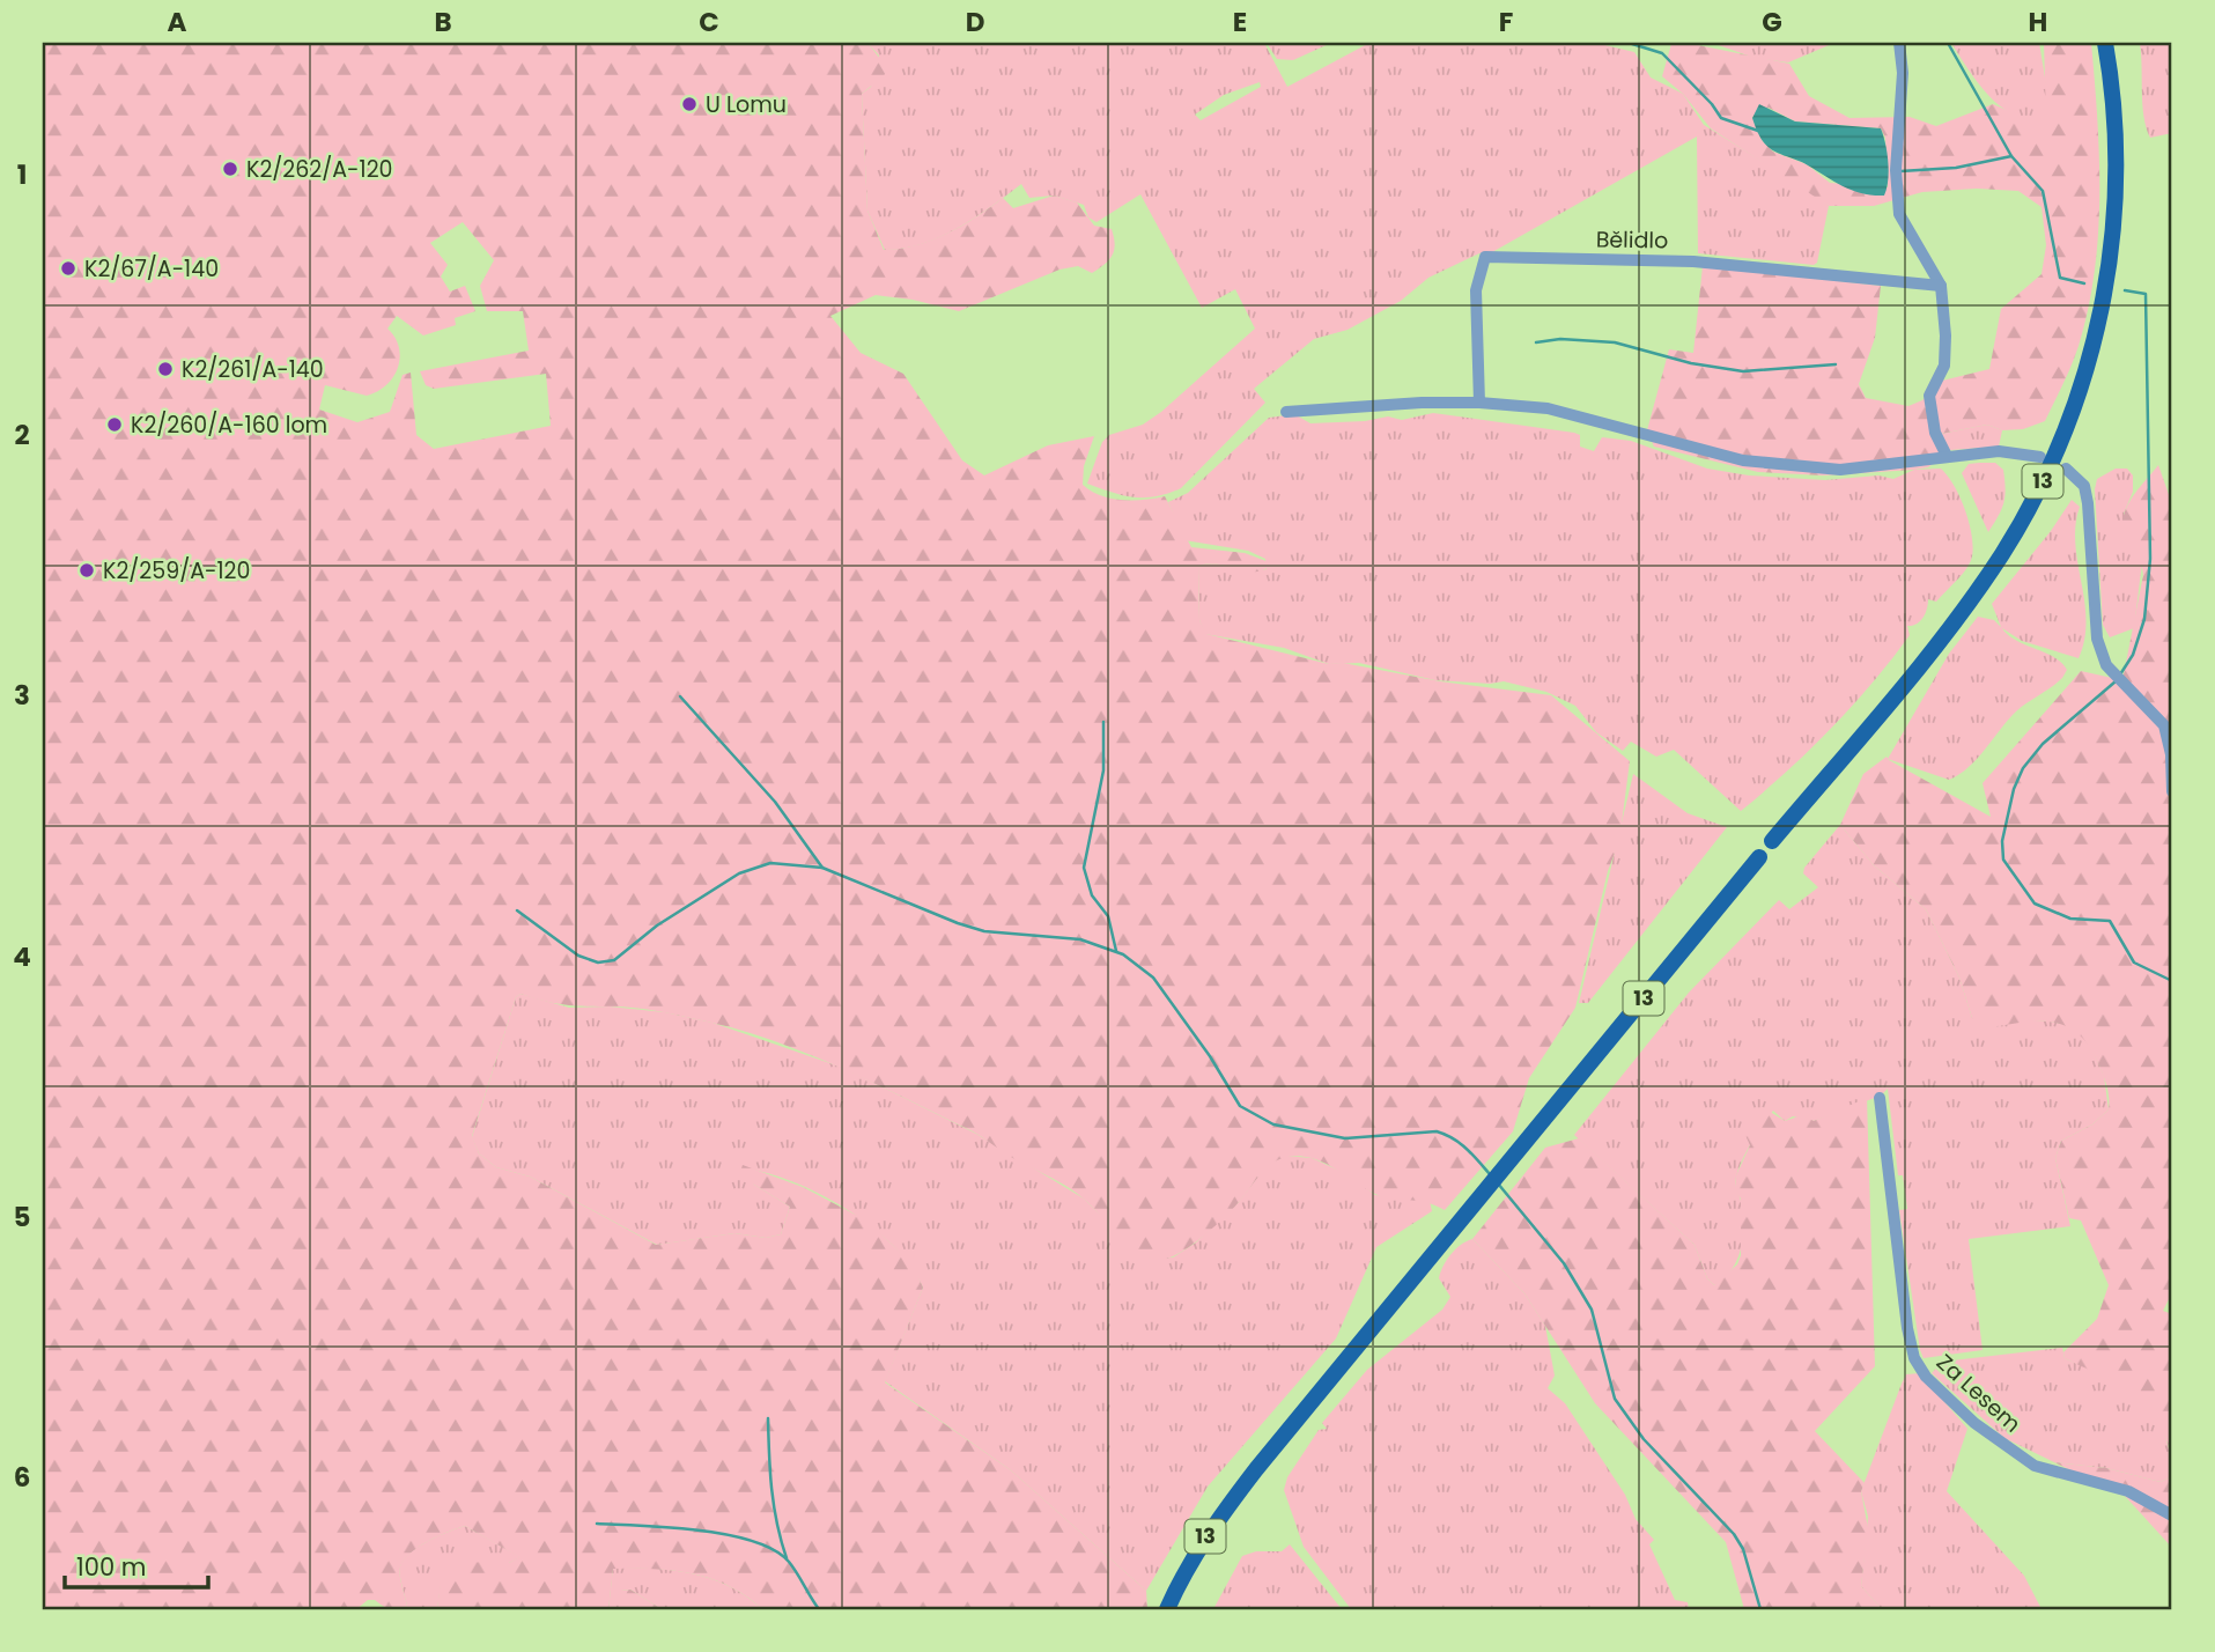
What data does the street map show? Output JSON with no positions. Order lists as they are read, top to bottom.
{
  "streets": {
    "main road": ["13"],
    "street": ["Bělidlo", "Za Lesem"]
  },
  "places": [
    "U Lomu",
    "K2/262/A-120",
    "K2/67/A-140",
    "K2/261/A-140",
    "K2/260/A-160 lom",
    "K2/259/A-120"
  ],
  "scale_bar": "100 m",
  "grid": {
    "columns": [
      "A",
      "B",
      "C",
      "D",
      "E",
      "F",
      "G",
      "H"
    ],
    "rows": [
      "1",
      "2",
      "3",
      "4",
      "5",
      "6"
    ]
  }
}
